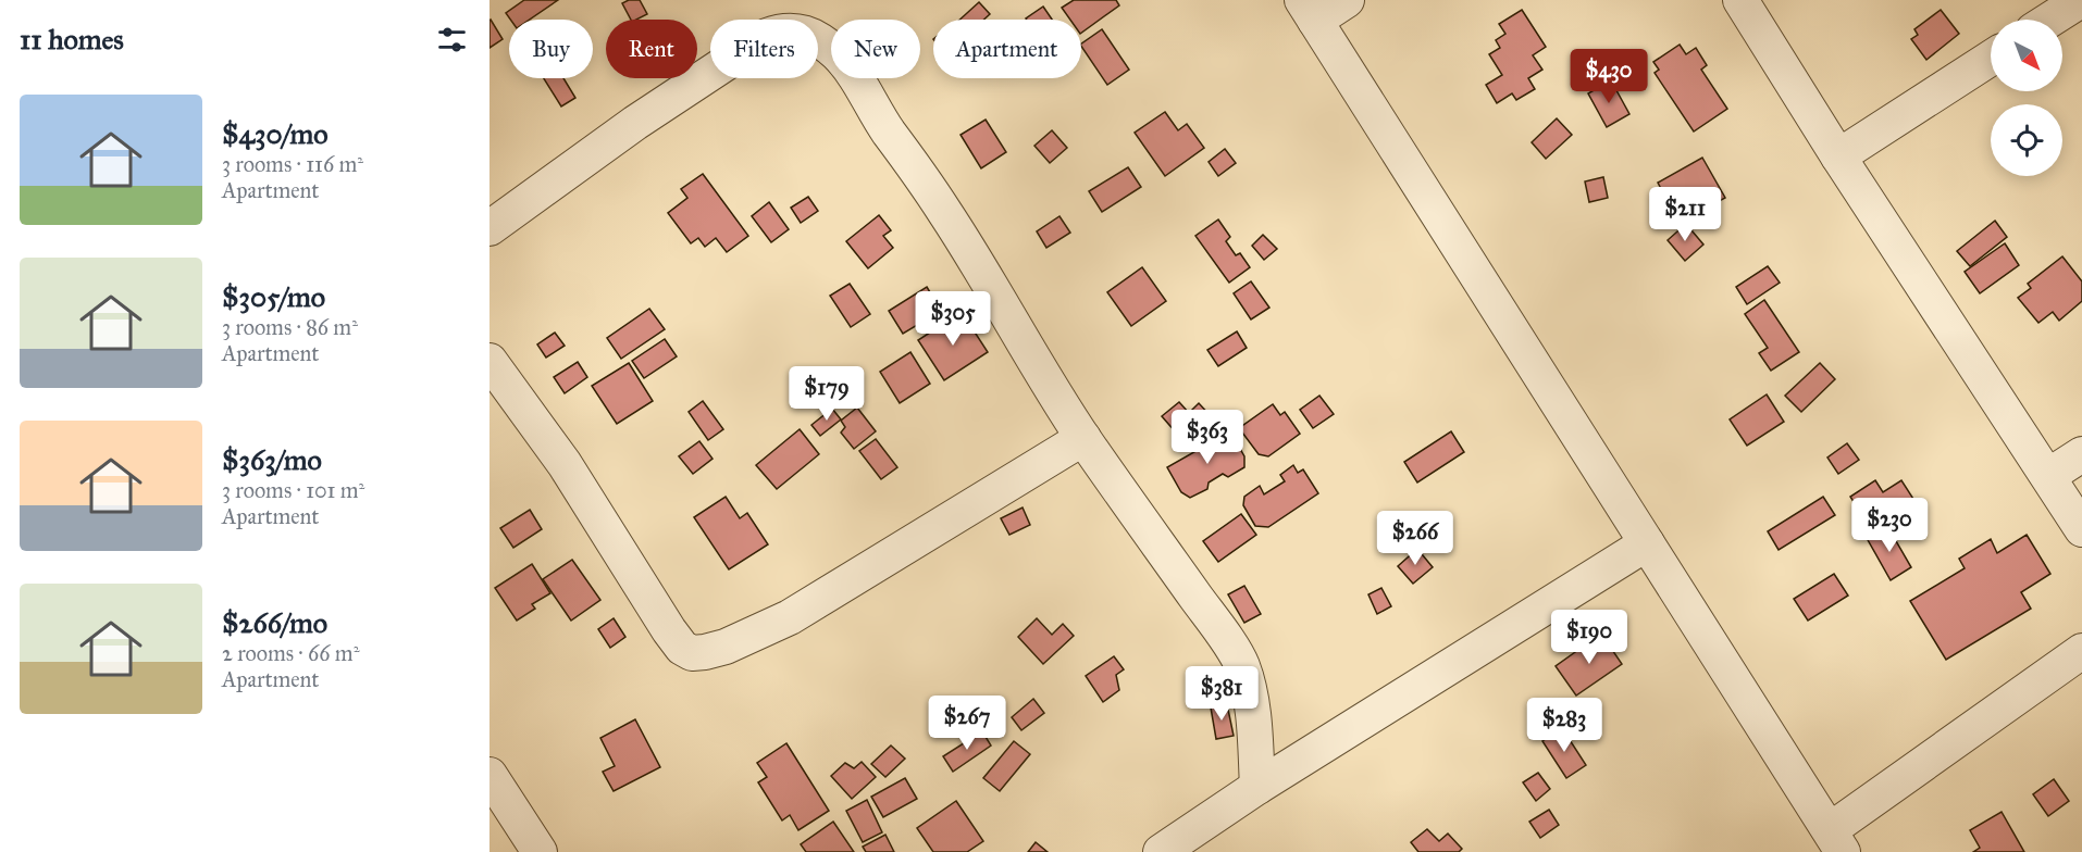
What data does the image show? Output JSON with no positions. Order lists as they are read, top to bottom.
{
  "north": "bottom right",
  "page": {
    "heading": "11 homes",
    "chip": [
      "Buy",
      "Rent",
      "Filters",
      "New",
      "Apartment"
    ],
    "price": [
      "$430",
      "$211",
      "$305",
      "$179",
      "$363",
      "$230",
      "$266",
      "$190",
      "$381",
      "$267",
      "$283"
    ],
    "list": [
      {
        "name": "$430/mo",
        "note": "3 rooms · 116 m² · Apartment"
      },
      {
        "name": "$305/mo",
        "note": "3 rooms · 86 m² · Apartment"
      },
      {
        "name": "$363/mo",
        "note": "3 rooms · 101 m² · Apartment"
      },
      {
        "name": "$266/mo",
        "note": "2 rooms · 66 m² · Apartment"
      }
    ]
  }
}
